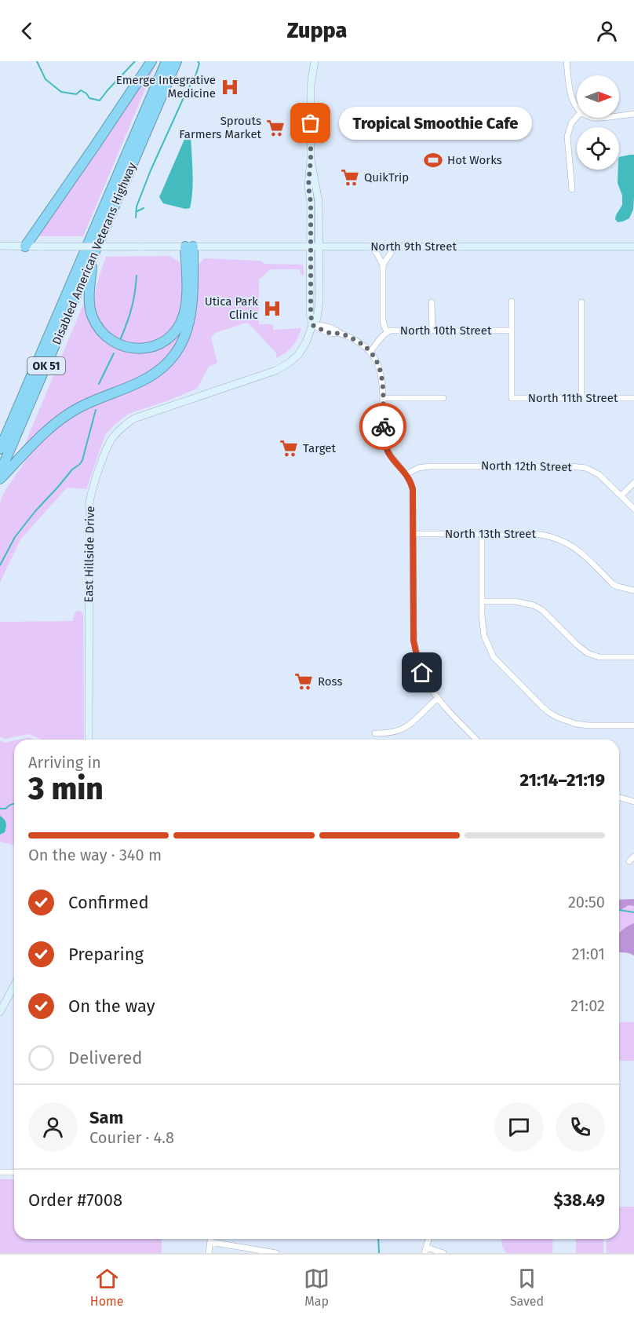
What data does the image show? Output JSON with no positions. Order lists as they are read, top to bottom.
{
  "streets": {
    "highway": ["Disabled American Veterans Highway", "OK 51"],
    "street": [
      "North 9th Street",
      "North 10th Street",
      "North 11th Street",
      "North 12th Street",
      "North 13th Street",
      "East Hillside Drive"
    ]
  },
  "crossings": [
    ["North 9th Street", "East Hillside Drive"],
    ["North 10th Street", "North 11th Street"]
  ],
  "places": {
    "hospital": ["Emerge Integrative Medicine", "Utica Park Clinic"],
    "other": ["Tropical Smoothie Cafe"],
    "supermarket": [
      "Sprouts Farmers Market",
      "QuikTrip",
      "Target",
      "Ross"
    ],
    "sports": ["Hot Works"]
  },
  "north": "right",
  "page": {
    "header": "Zuppa",
    "bubble": "Tropical Smoothie Cafe",
    "heading": ["3 min", "Arriving in", "21:14–21:19"],
    "panel": [
      "Sam",
      "Courier · 4.8",
      "Order #7008",
      "$38.49"
    ],
    "bar": "On the way · 340 m",
    "list": [
      ["Confirmed", "20:50"],
      ["Preparing", "21:01"],
      ["On the way", "21:02"],
      "Delivered"
    ],
    "tabs": ["Home", "Map", "Saved"]
  }
}
